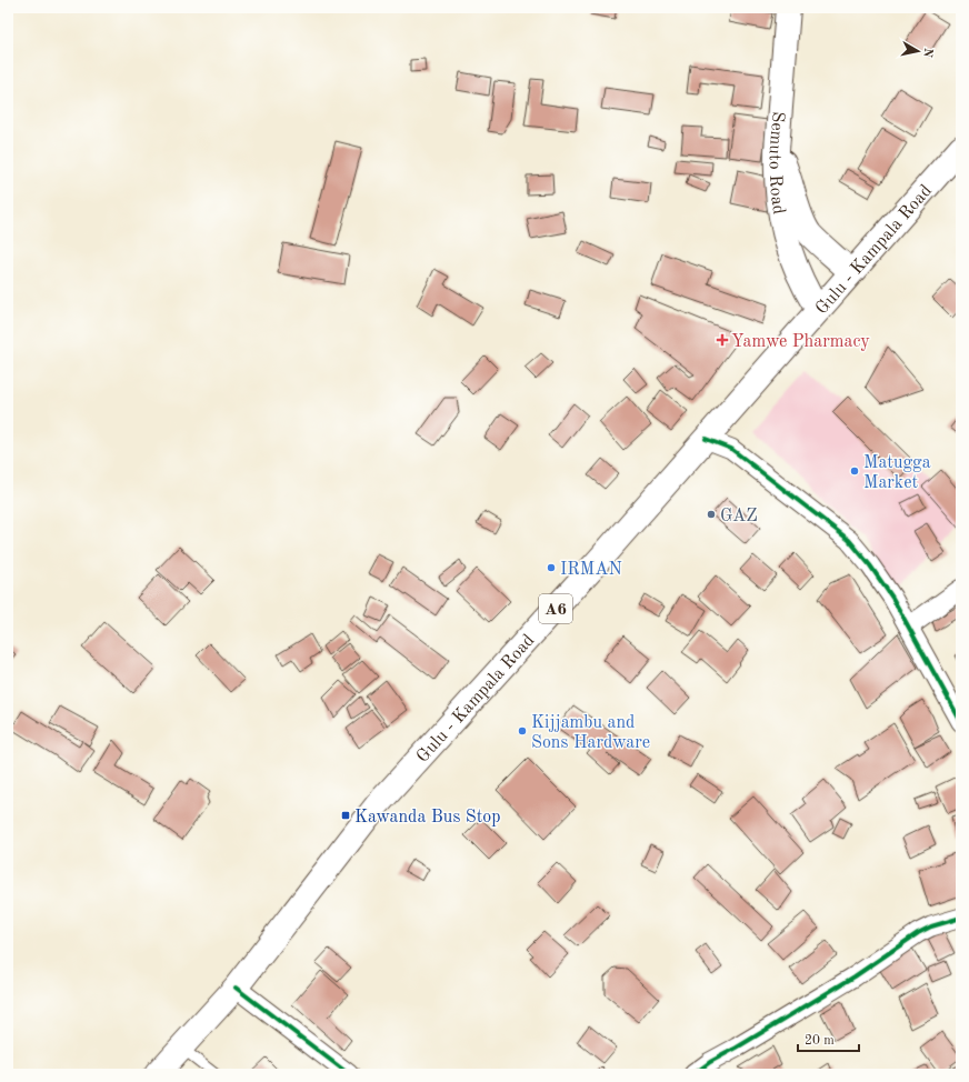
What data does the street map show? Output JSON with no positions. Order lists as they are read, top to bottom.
{
  "streets": {
    "main road": ["Semuto Road", "Gulu - Kampala Road", "A6"]
  },
  "crossings": [
    ["Semuto Road", "Gulu - Kampala Road"]
  ],
  "places": {
    "health": ["Yamwe Pharmacy"],
    "other": [
      "Matugga Market",
      "GAZ",
      "IRMAN",
      "Kijjambu and Sons Hardware"
    ],
    "transit": ["Kawanda Bus Stop"]
  },
  "scale_bar": "20 m",
  "north": "right"
}
